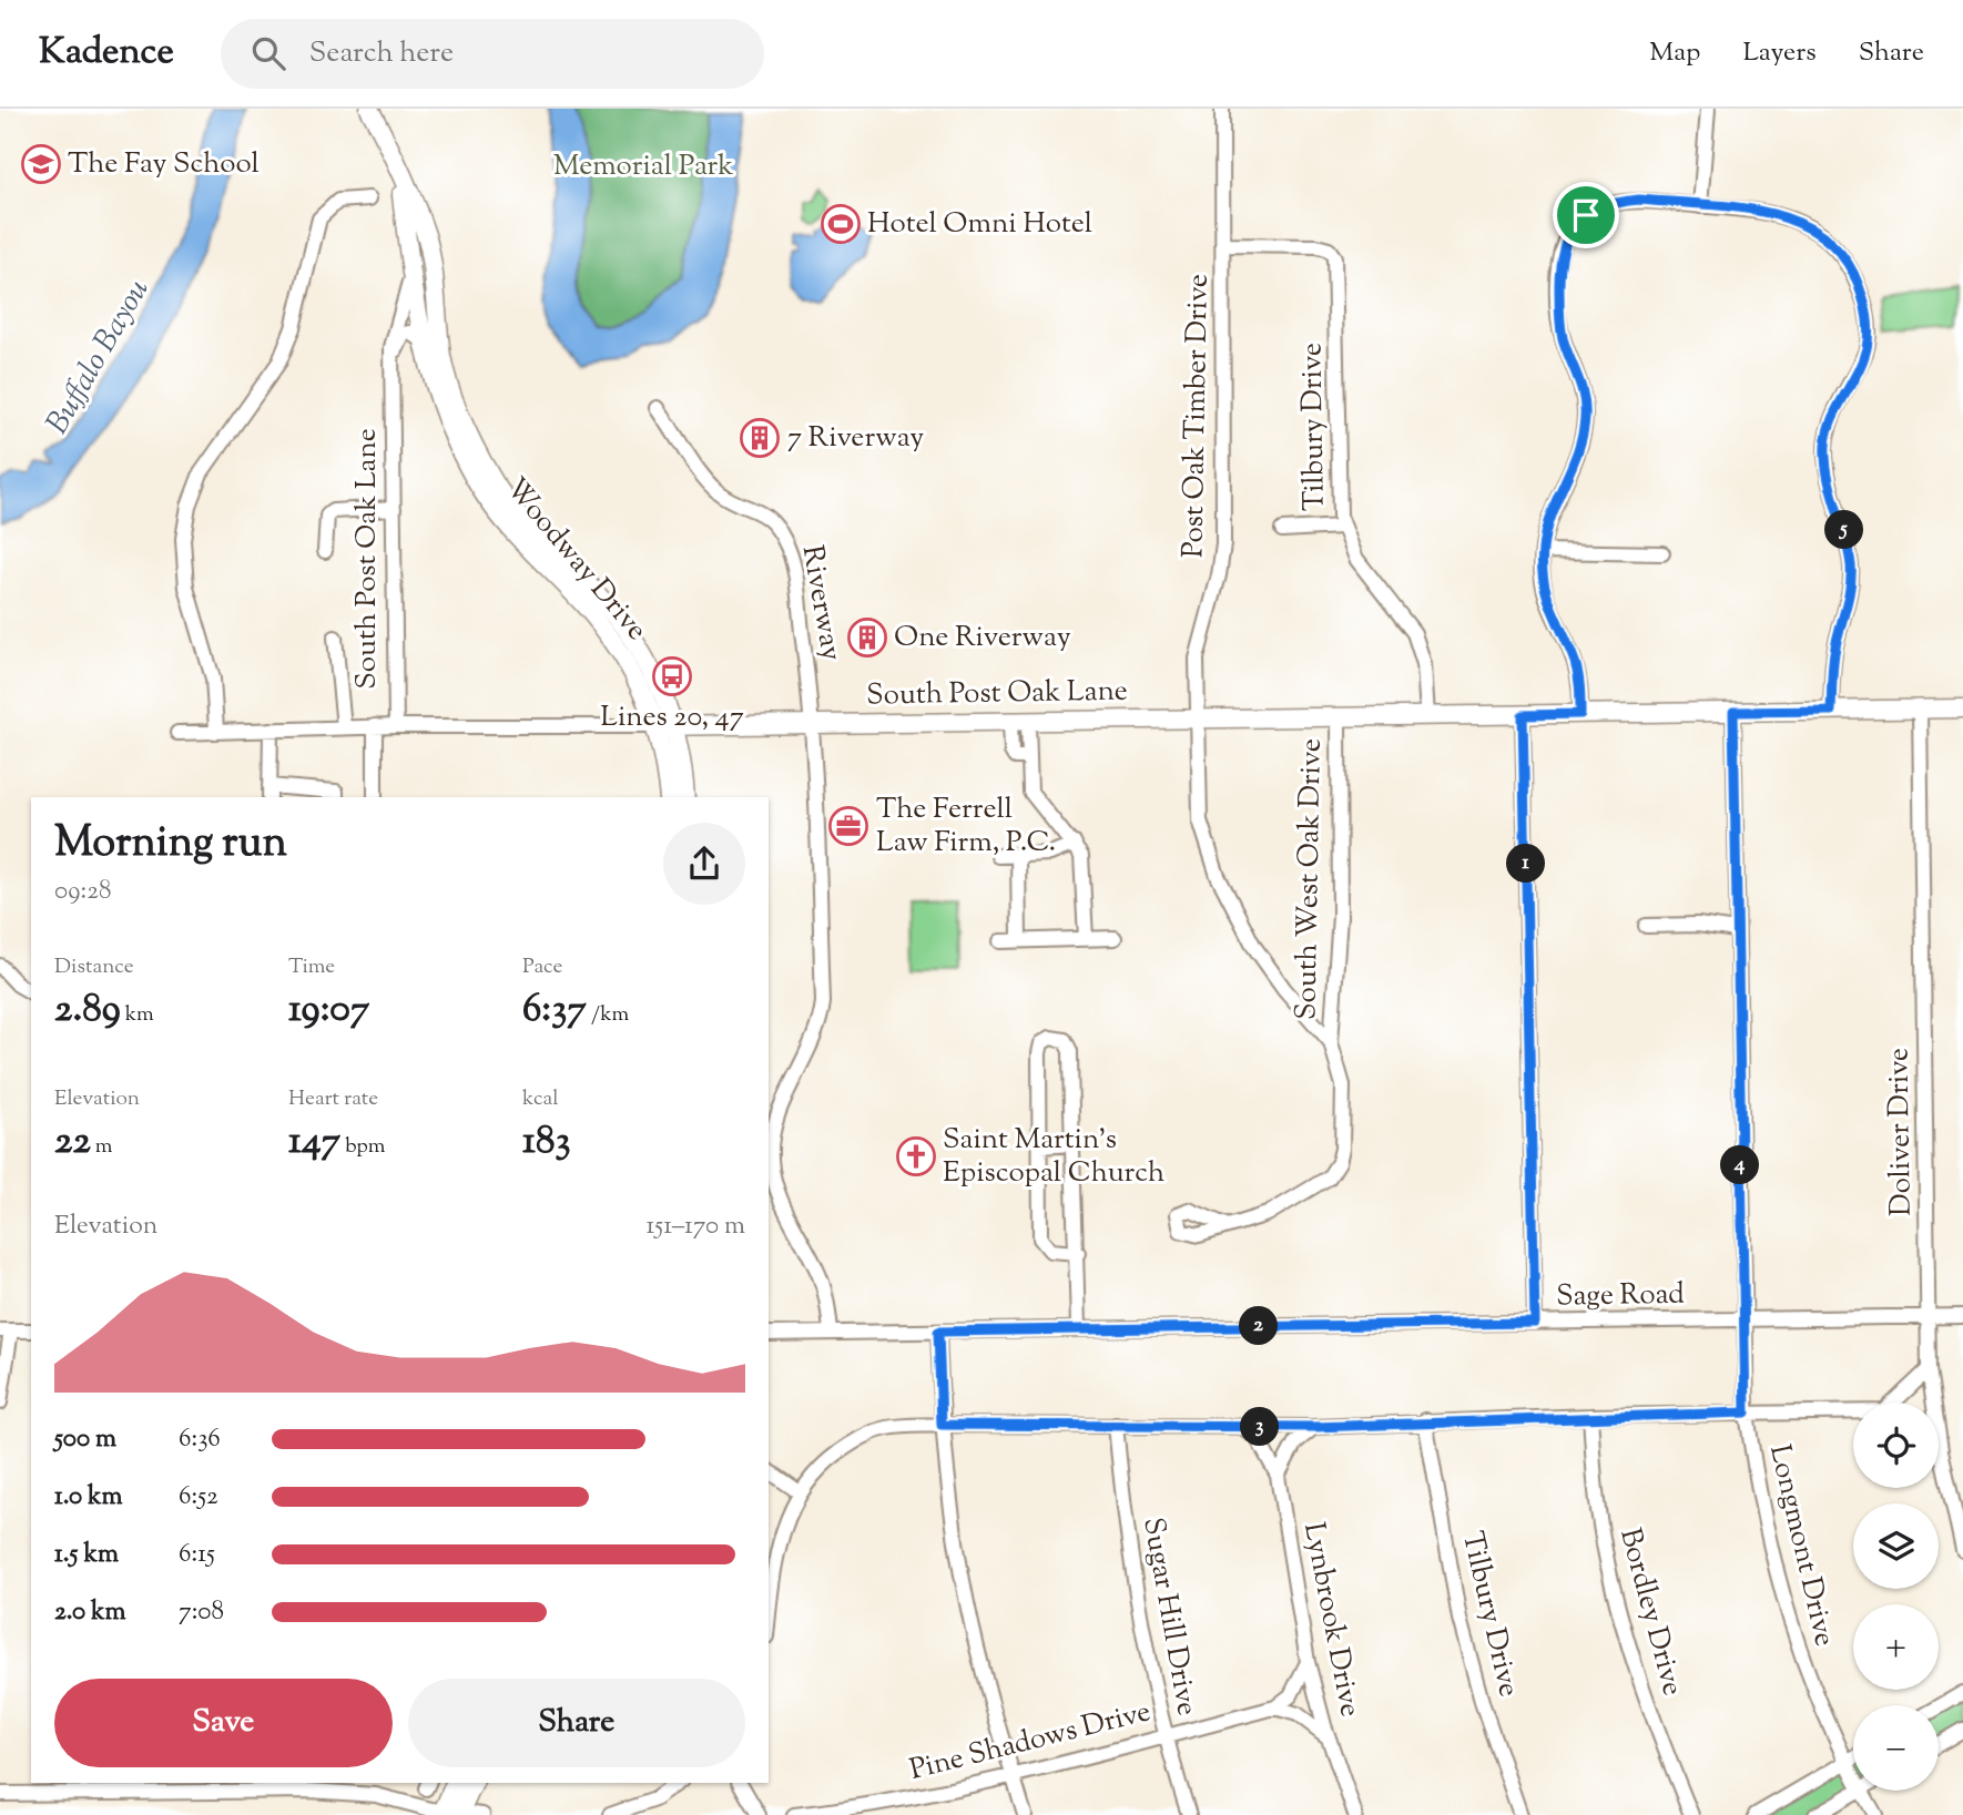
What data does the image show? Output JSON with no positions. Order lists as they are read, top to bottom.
{
  "streets": {
    "main road": ["South Post Oak Lane", "Woodway Drive"],
    "street": [
      "Post Oak Timber Drive",
      "Tilbury Drive",
      "Riverway",
      "South West Oak Drive",
      "Doliver Drive",
      "Sage Road",
      "Longmont Drive",
      "Bordley Drive",
      "Sugar Hill Drive",
      "Lynbrook Drive",
      "Pine Shadows Drive"
    ]
  },
  "crossings": [
    ["Post Oak Timber Drive", "Tilbury Drive"],
    ["Post Oak Timber Drive", "South Post Oak Lane"],
    ["Post Oak Timber Drive", "South West Oak Drive"],
    ["Tilbury Drive", "South Post Oak Lane"],
    ["South Post Oak Lane", "Woodway Drive"],
    ["South Post Oak Lane", "Riverway"],
    ["South Post Oak Lane", "South West Oak Drive"],
    ["South Post Oak Lane", "Doliver Drive"],
    ["South Post Oak Lane", "Longmont Drive"],
    ["Riverway", "Sage Road"],
    ["Doliver Drive", "Sage Road"],
    ["Sage Road", "Longmont Drive"],
    ["Sugar Hill Drive", "Pine Shadows Drive"]
  ],
  "water": ["Buffalo Bayou"],
  "parks": ["Memorial Park"],
  "places": {
    "school or university": ["The Fay School"],
    "sports": ["Hotel Omni Hotel"],
    "building": ["7 Riverway", "One Riverway"],
    "bus stop": ["Lines 20, 47"],
    "office": ["The Ferrell Law Firm, P.C."],
    "church": ["Saint Martin's Episcopal Church"]
  },
  "page": {
    "header": "Kadence",
    "search": "Search here",
    "nav": ["Map", "Layers", "Share"],
    "pins": [
      "5",
      "1",
      "4",
      "2",
      "3"
    ],
    "heading": ["Morning run", "09:28"],
    "stats": [
      ["Distance", "2.89 km"],
      ["Time", "19:07"],
      ["Pace", "6:37 /km"],
      ["Elevation", "22 m"],
      ["Heart rate", "147 bpm"],
      ["kcal", "183"]
    ],
    "chart": ["Elevation", "151–170 m"],
    "map_buttons": ["+", "−"],
    "list": [
      {
        "name": "500 m",
        "note": "6:36"
      },
      {
        "name": "1.0 km",
        "note": "6:52"
      },
      {
        "name": "1.5 km",
        "note": "6:15"
      },
      {
        "name": "2.0 km",
        "note": "7:08"
      }
    ],
    "buttons": ["Save", "Share"]
  }
}
